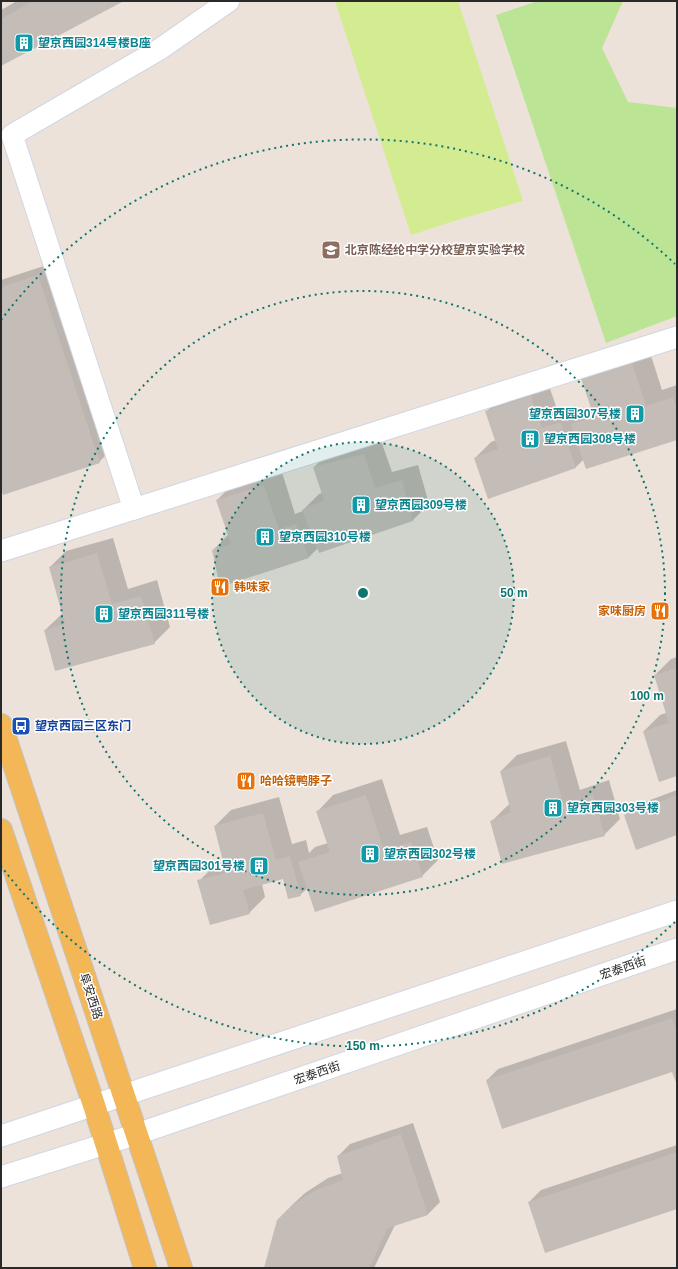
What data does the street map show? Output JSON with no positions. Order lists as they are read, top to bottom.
{
  "streets": {
    "main road": ["阜安西路"],
    "street": ["宏泰西街"]
  },
  "crossings": [
    ["宏泰西街", "阜安西路"]
  ],
  "places": {
    "building": [
      "望京西园314号楼B座",
      "望京西园307号楼",
      "望京西园308号楼",
      "望京西园309号楼",
      "望京西园310号楼",
      "望京西园311号楼",
      "望京西园303号楼",
      "望京西园302号楼",
      "望京西园301号楼"
    ],
    "school or university": ["北京陈经纶中学分校望京实验学校"],
    "restaurant": ["韩味家", "家味厨房", "哈哈镜鸭脖子"],
    "bus stop": ["望京西园三区东门"]
  },
  "rings": ["50 m", "100 m", "150 m"]
}
